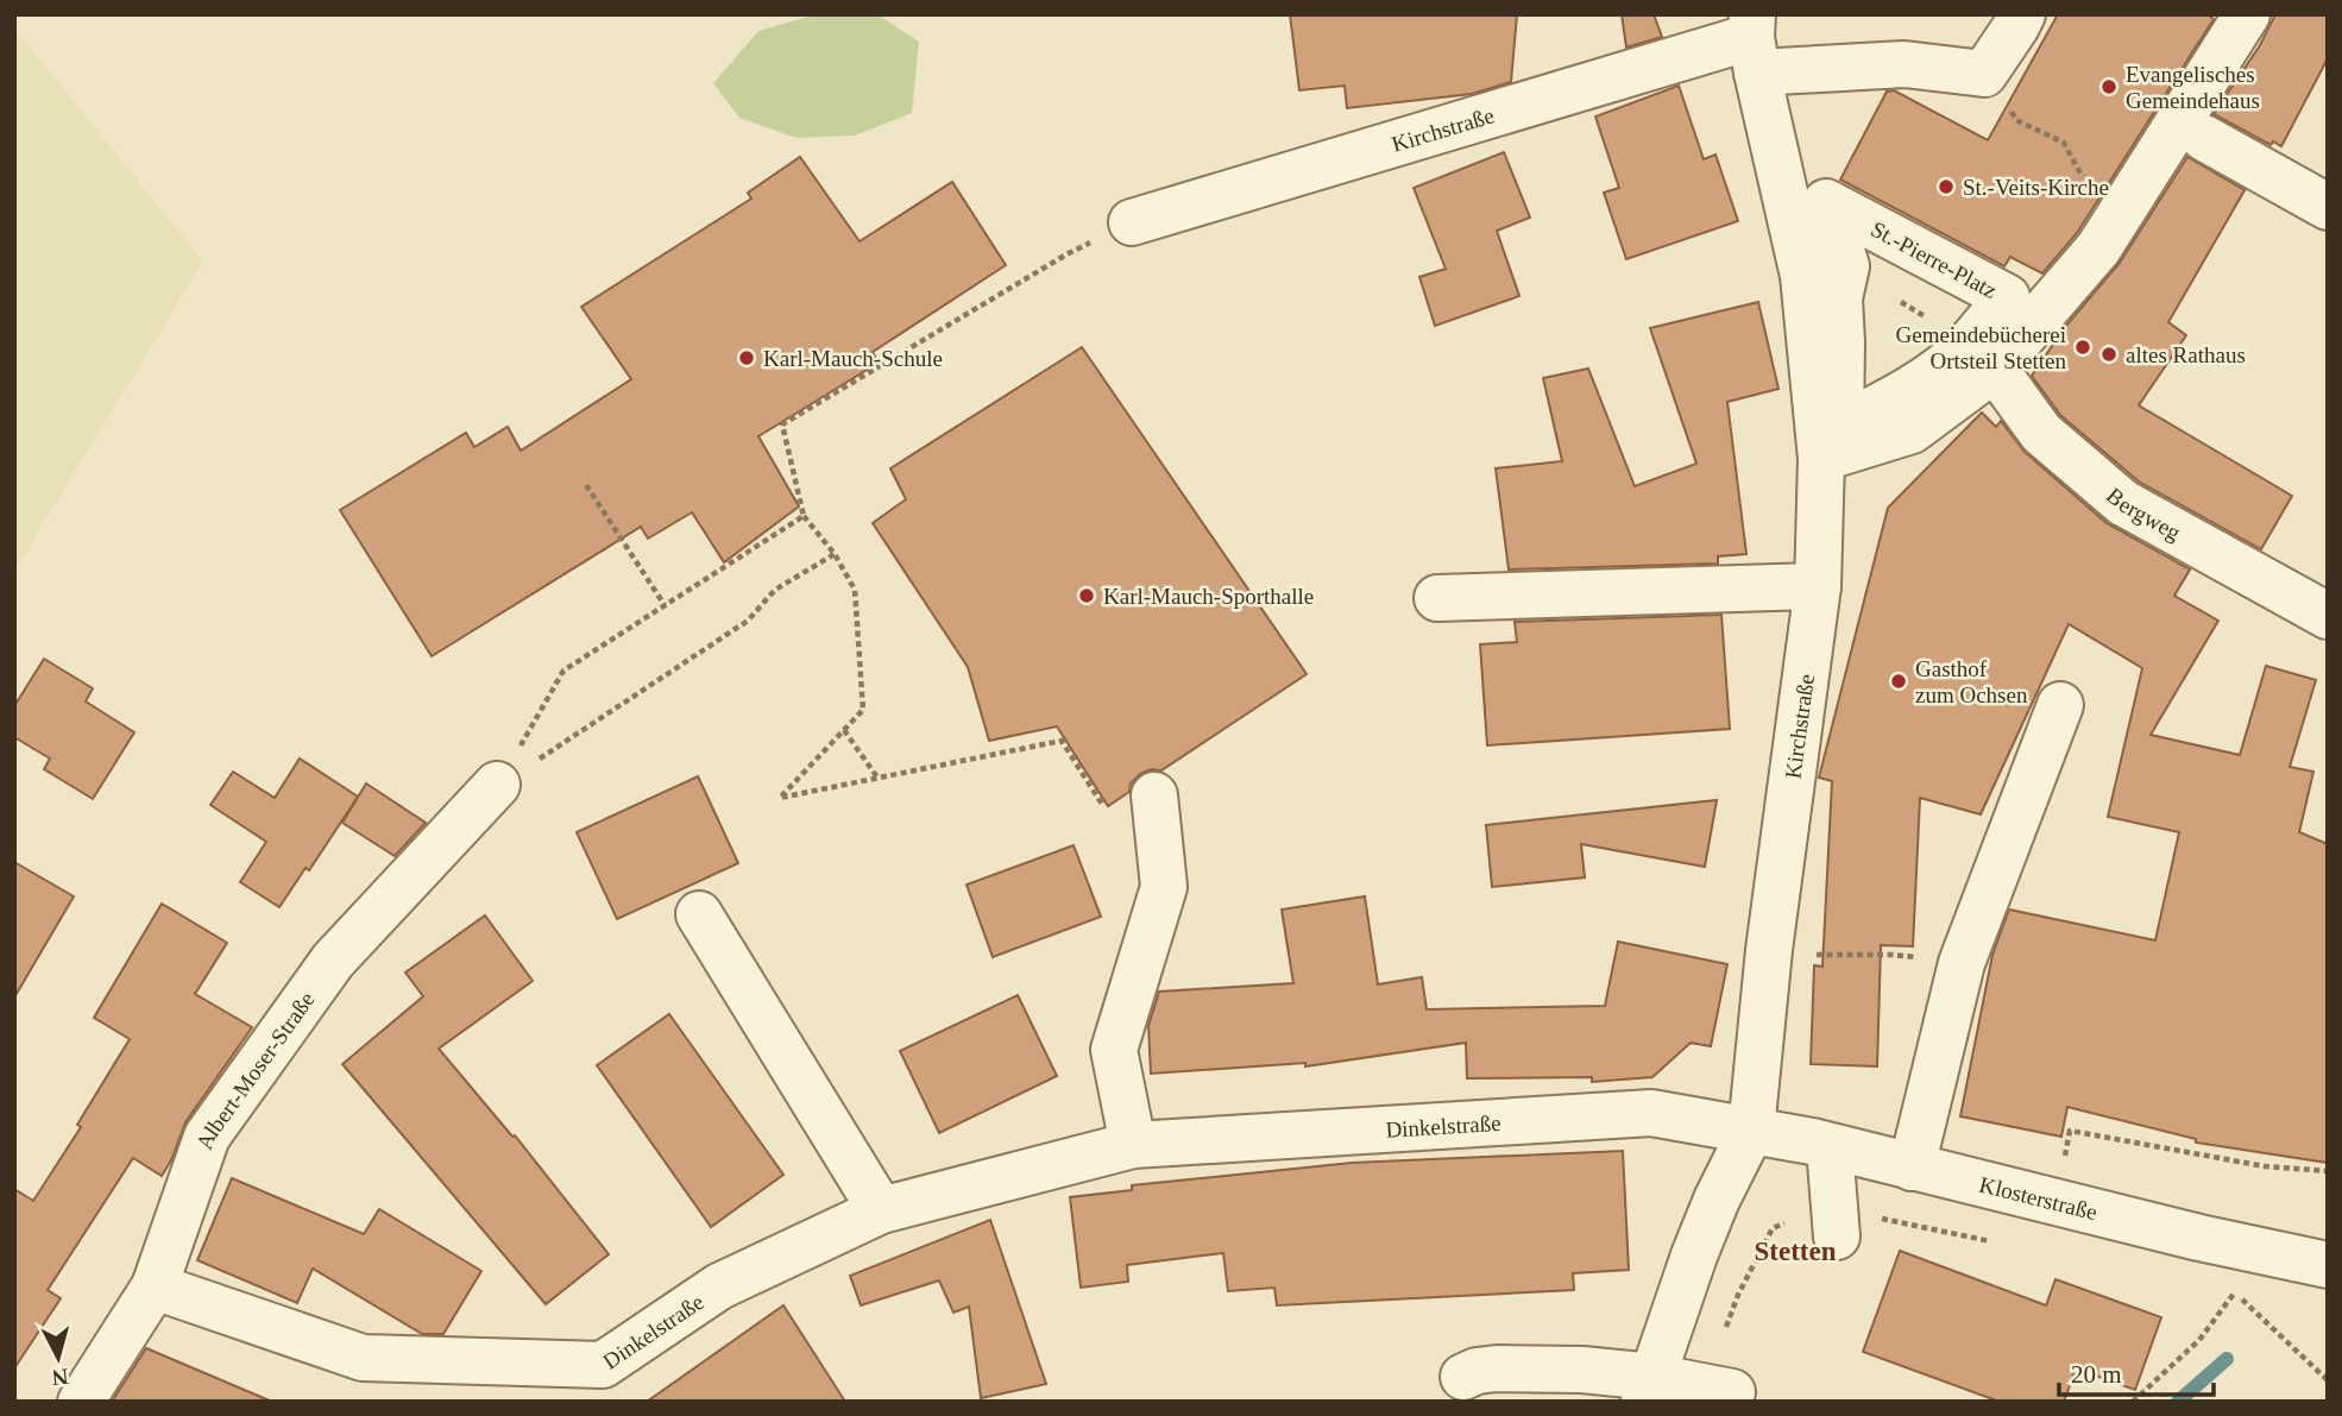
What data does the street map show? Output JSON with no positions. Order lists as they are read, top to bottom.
{
  "streets": {
    "street": [
      "Kirchstraße",
      "St.-Pierre-Platz",
      "Bergweg",
      "Albert-Moser-Straße",
      "Dinkelstraße",
      "Klosterstraße"
    ]
  },
  "crossings": [
    ["Kirchstraße", "St.-Pierre-Platz"],
    ["Kirchstraße", "Dinkelstraße"],
    ["Kirchstraße", "Klosterstraße"],
    ["St.-Pierre-Platz", "Bergweg"],
    ["Albert-Moser-Straße", "Dinkelstraße"],
    ["Dinkelstraße", "Klosterstraße"]
  ],
  "districts": ["Stetten"],
  "places": [
    "Evangelisches Gemeindehaus",
    "St.-Veits-Kirche",
    "Gemeindebücherei Ortsteil Stetten",
    "altes Rathaus",
    "Karl-Mauch-Schule",
    "Karl-Mauch-Sporthalle",
    "Gasthof zum Ochsen"
  ],
  "scale_bar": "20 m",
  "north": "bottom"
}
